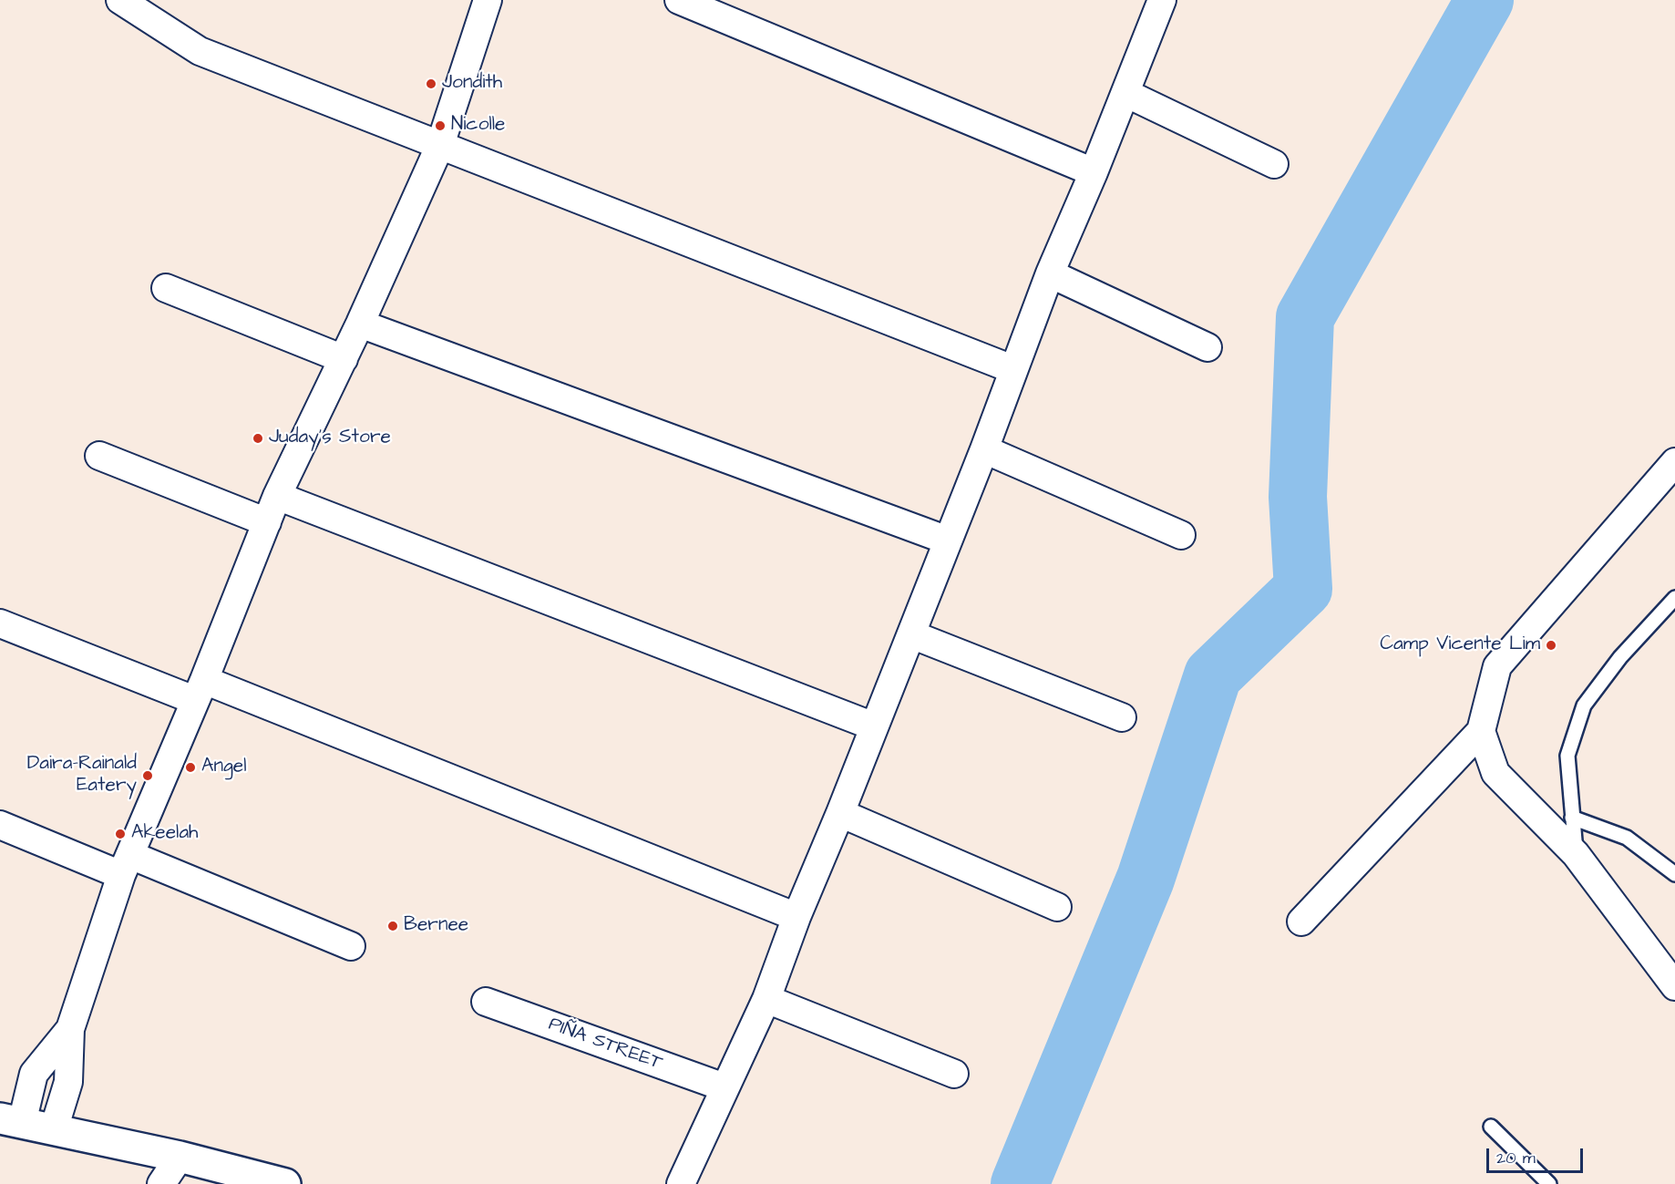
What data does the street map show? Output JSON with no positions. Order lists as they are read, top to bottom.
{
  "streets": {
    "street": ["PIÑA STREET"]
  },
  "places": [
    "Jondith",
    "Nicolle",
    "Juday's Store",
    "Camp Vicente Lim",
    "Angel",
    "Daira-Rainald Eatery",
    "Akeelah",
    "Bernee"
  ],
  "scale_bar": "20 m"
}
